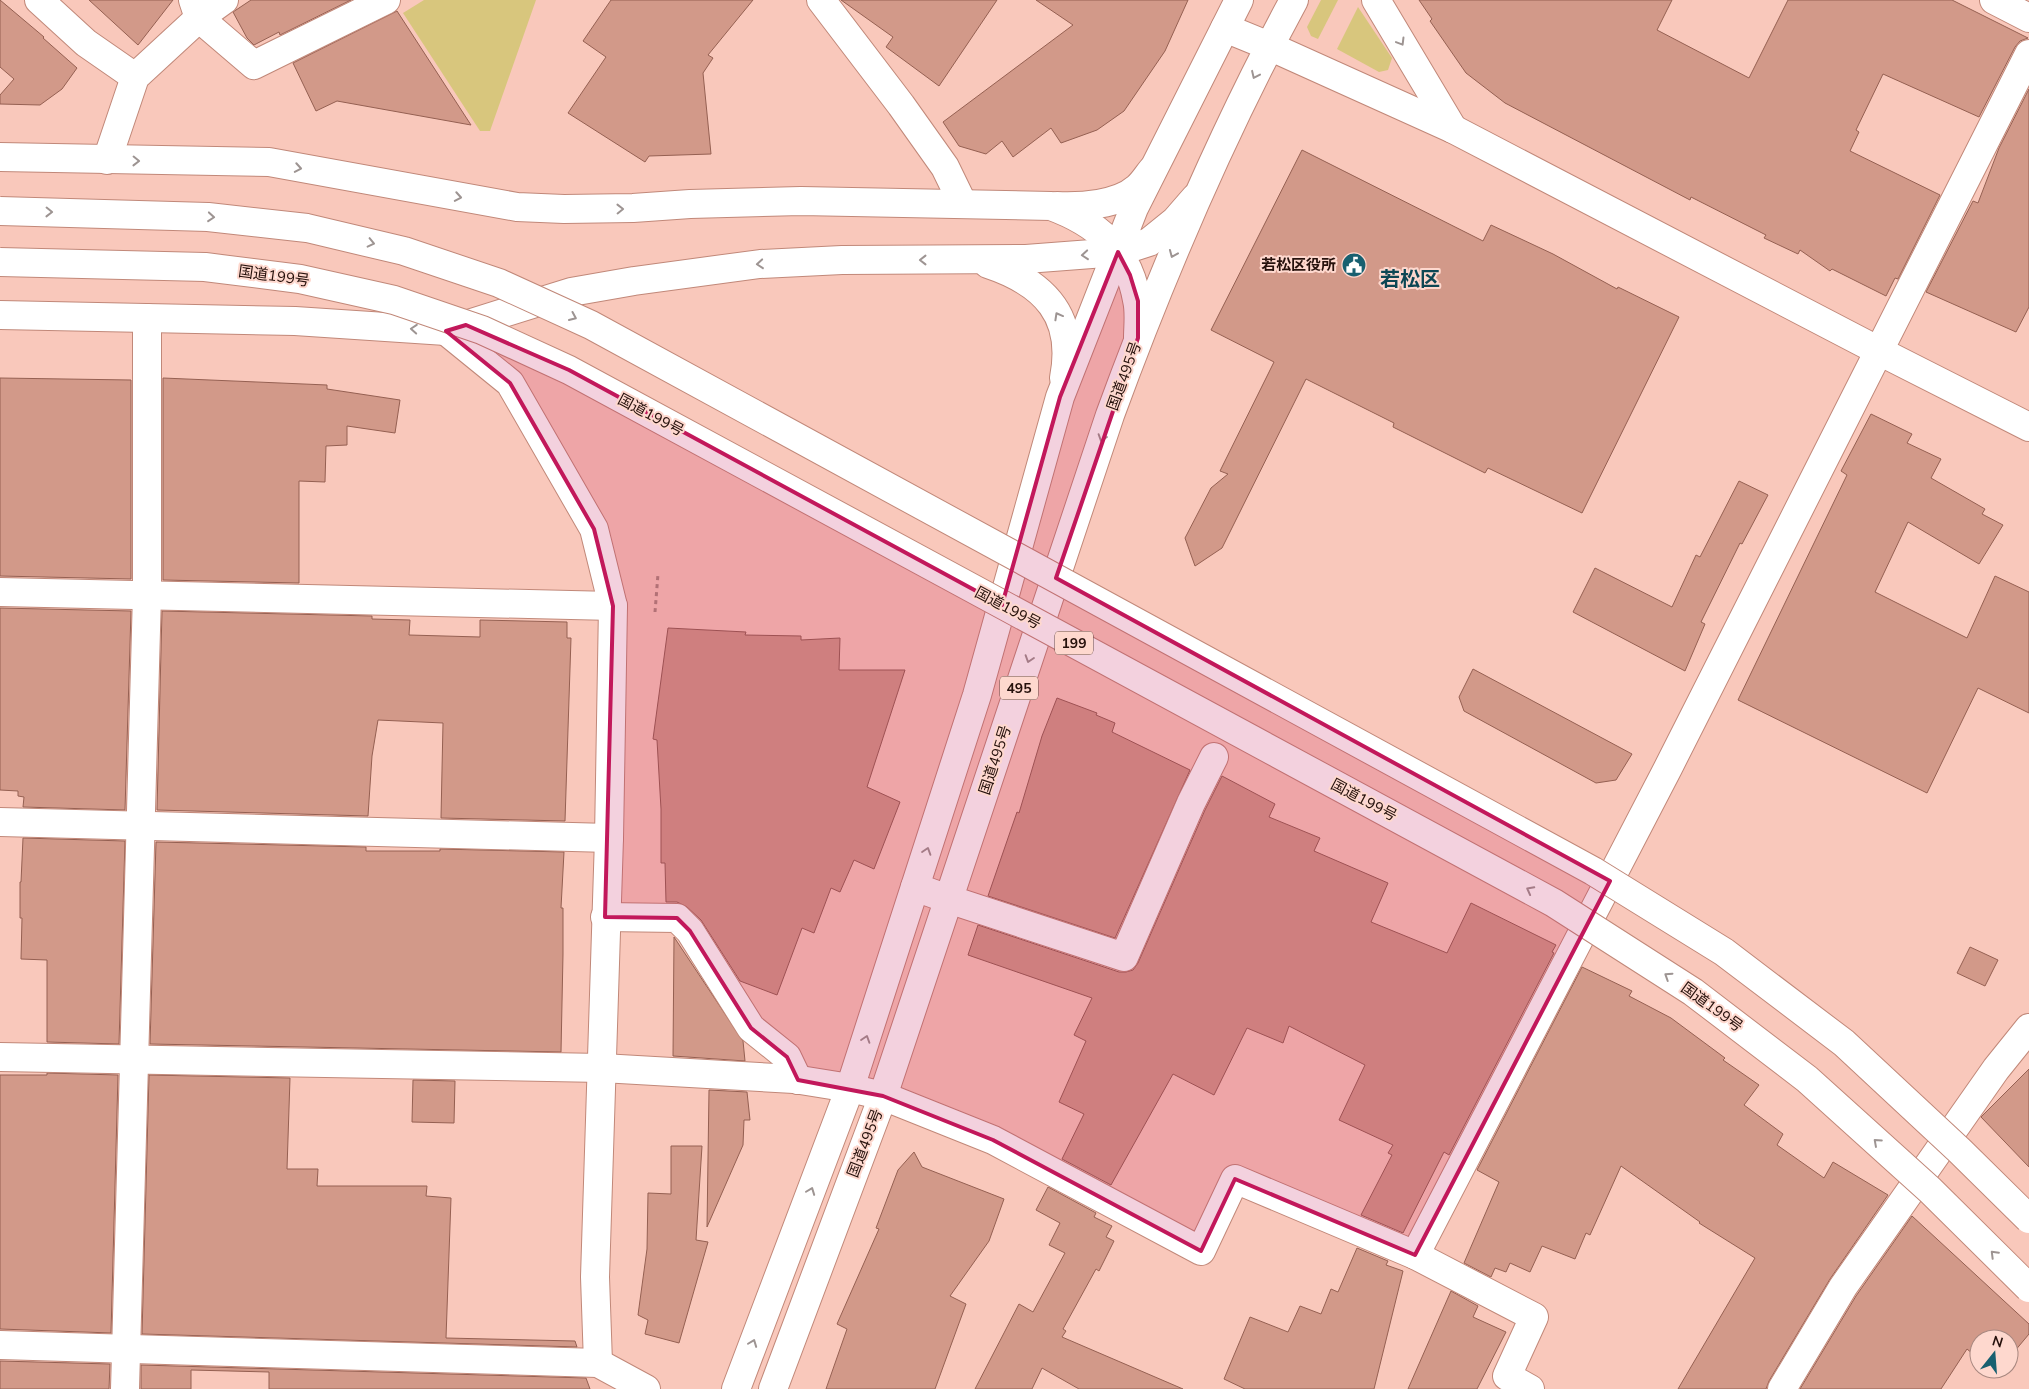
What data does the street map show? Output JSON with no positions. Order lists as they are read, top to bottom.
{
  "streets": {
    "main road": [
      "国道199号",
      "国道495号",
      "199",
      "495"
    ]
  },
  "districts": ["若松区"],
  "places": {
    "public building": ["若松区役所"]
  },
  "north": "top"
}
